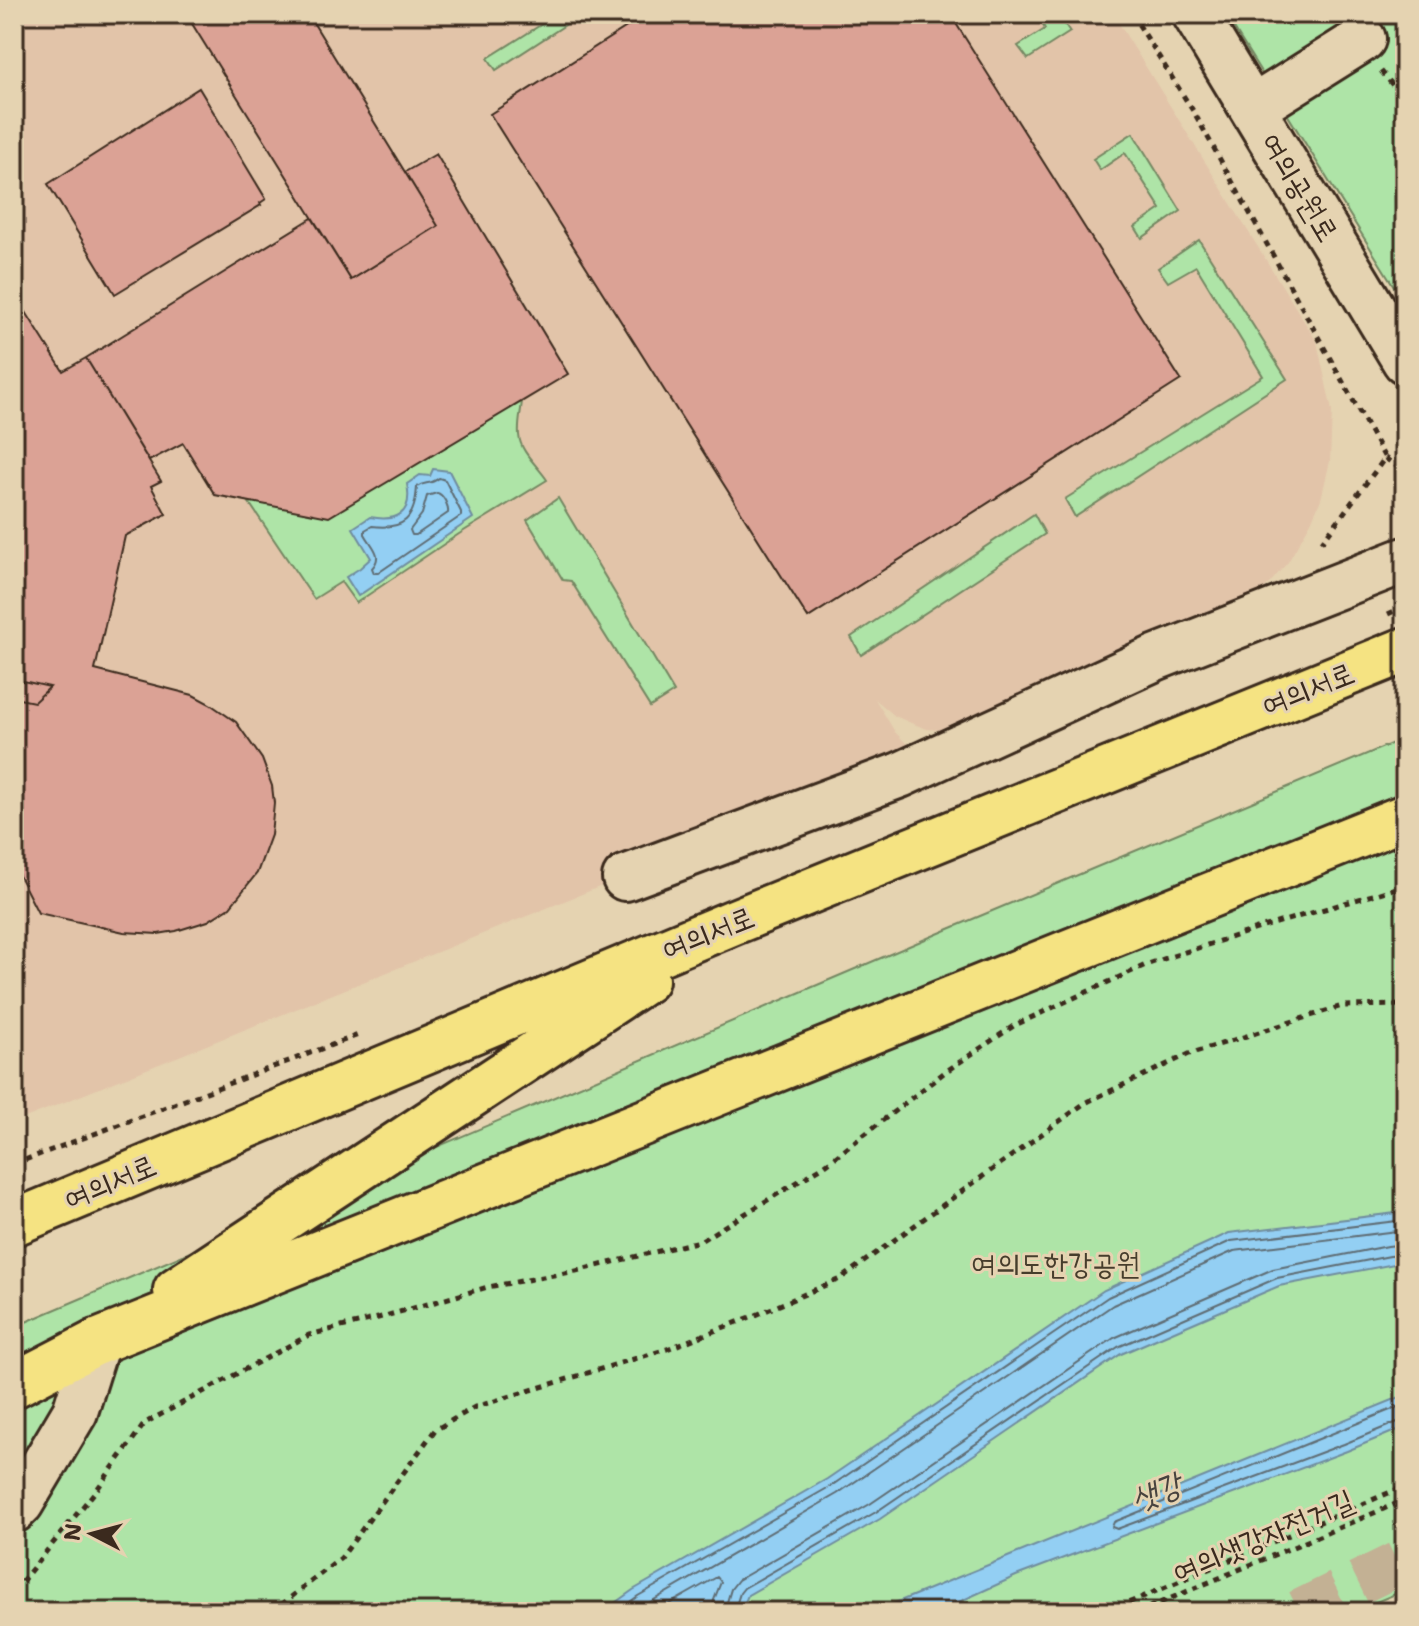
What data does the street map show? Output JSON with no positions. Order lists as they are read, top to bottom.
{
  "streets": {
    "main road": ["여의서로"],
    "street": ["여의공원로"],
    "path": ["여의샛강자전거길"]
  },
  "water": ["샛강"],
  "parks": ["여의도한강공원"],
  "north": "left"
}
